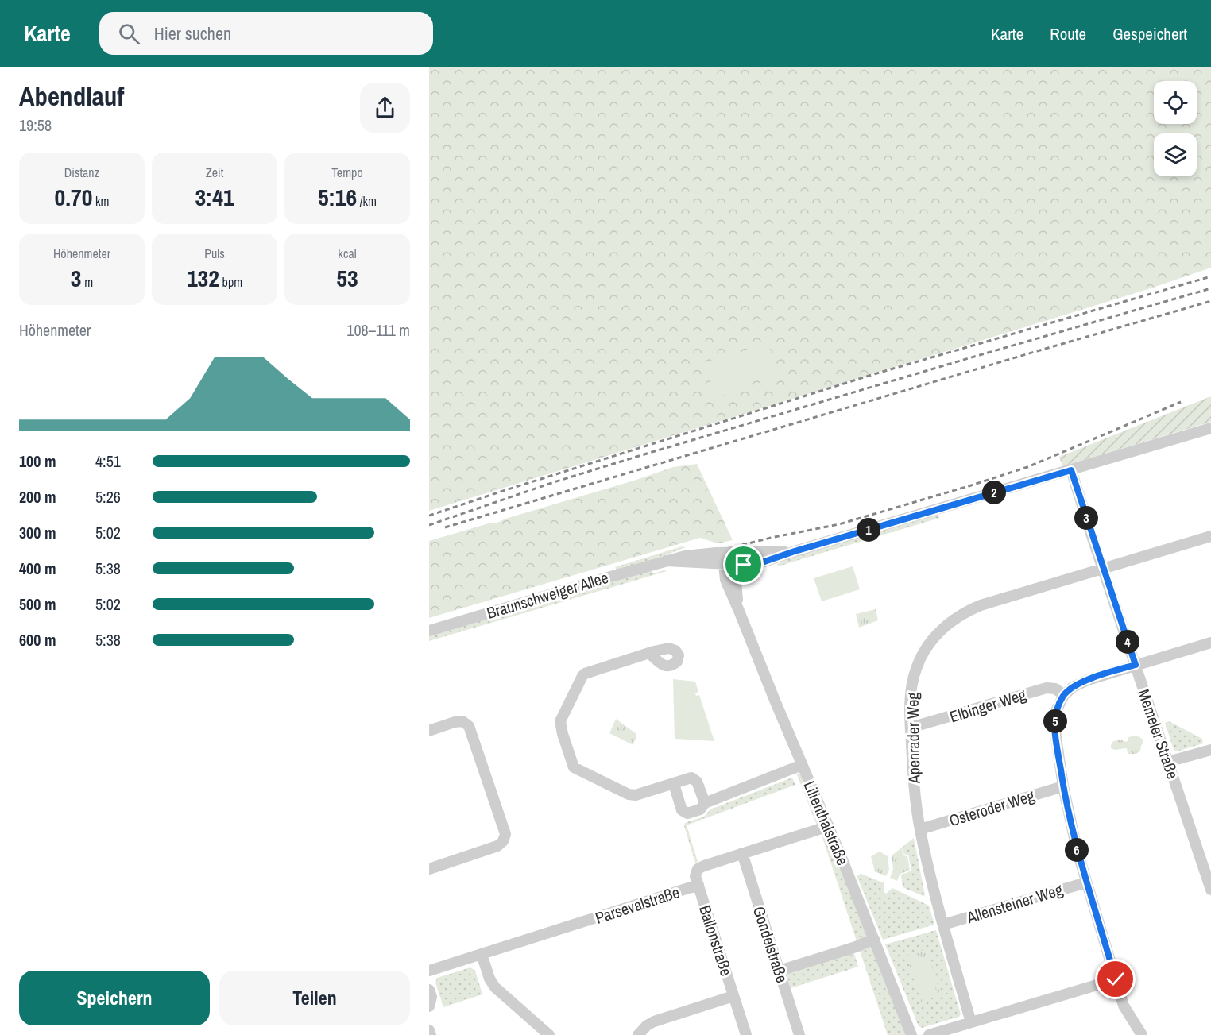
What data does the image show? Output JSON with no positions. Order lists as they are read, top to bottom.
{
  "streets": {
    "street": [
      "Braunschweiger Allee",
      "Elbinger Weg",
      "Memeler Straße",
      "Apenrader Weg",
      "Osteroder Weg",
      "Lilienthalstraße",
      "Allensteiner Weg",
      "Parsevalstraße",
      "Ballonstraße",
      "Gondelstraße"
    ]
  },
  "crossings": [
    ["Braunschweiger Allee", "Lilienthalstraße"],
    ["Elbinger Weg", "Apenrader Weg"],
    ["Memeler Straße", "Apenrader Weg"],
    ["Apenrader Weg", "Osteroder Weg"],
    ["Apenrader Weg", "Allensteiner Weg"],
    ["Lilienthalstraße", "Parsevalstraße"],
    ["Parsevalstraße", "Ballonstraße"],
    ["Parsevalstraße", "Gondelstraße"]
  ],
  "page": {
    "header": "Karte",
    "search": "Hier suchen",
    "nav": ["Karte", "Route", "Gespeichert"],
    "heading": ["Abendlauf", "19:58"],
    "stats": [
      ["Distanz", "0.70 km"],
      ["Zeit", "3:41"],
      ["Tempo", "5:16 /km"],
      ["Höhenmeter", "3 m"],
      ["Puls", "132 bpm"],
      ["kcal", "53"]
    ],
    "chart": ["Höhenmeter", "108–111 m"],
    "list": [
      {
        "name": "100 m",
        "note": "4:51"
      },
      {
        "name": "200 m",
        "note": "5:26"
      },
      {
        "name": "300 m",
        "note": "5:02"
      },
      {
        "name": "400 m",
        "note": "5:38"
      },
      {
        "name": "500 m",
        "note": "5:02"
      },
      {
        "name": "600 m",
        "note": "5:38"
      }
    ],
    "pins": [
      "2",
      "3",
      "1",
      "4",
      "5",
      "6"
    ],
    "buttons": ["Speichern", "Teilen"]
  }
}
